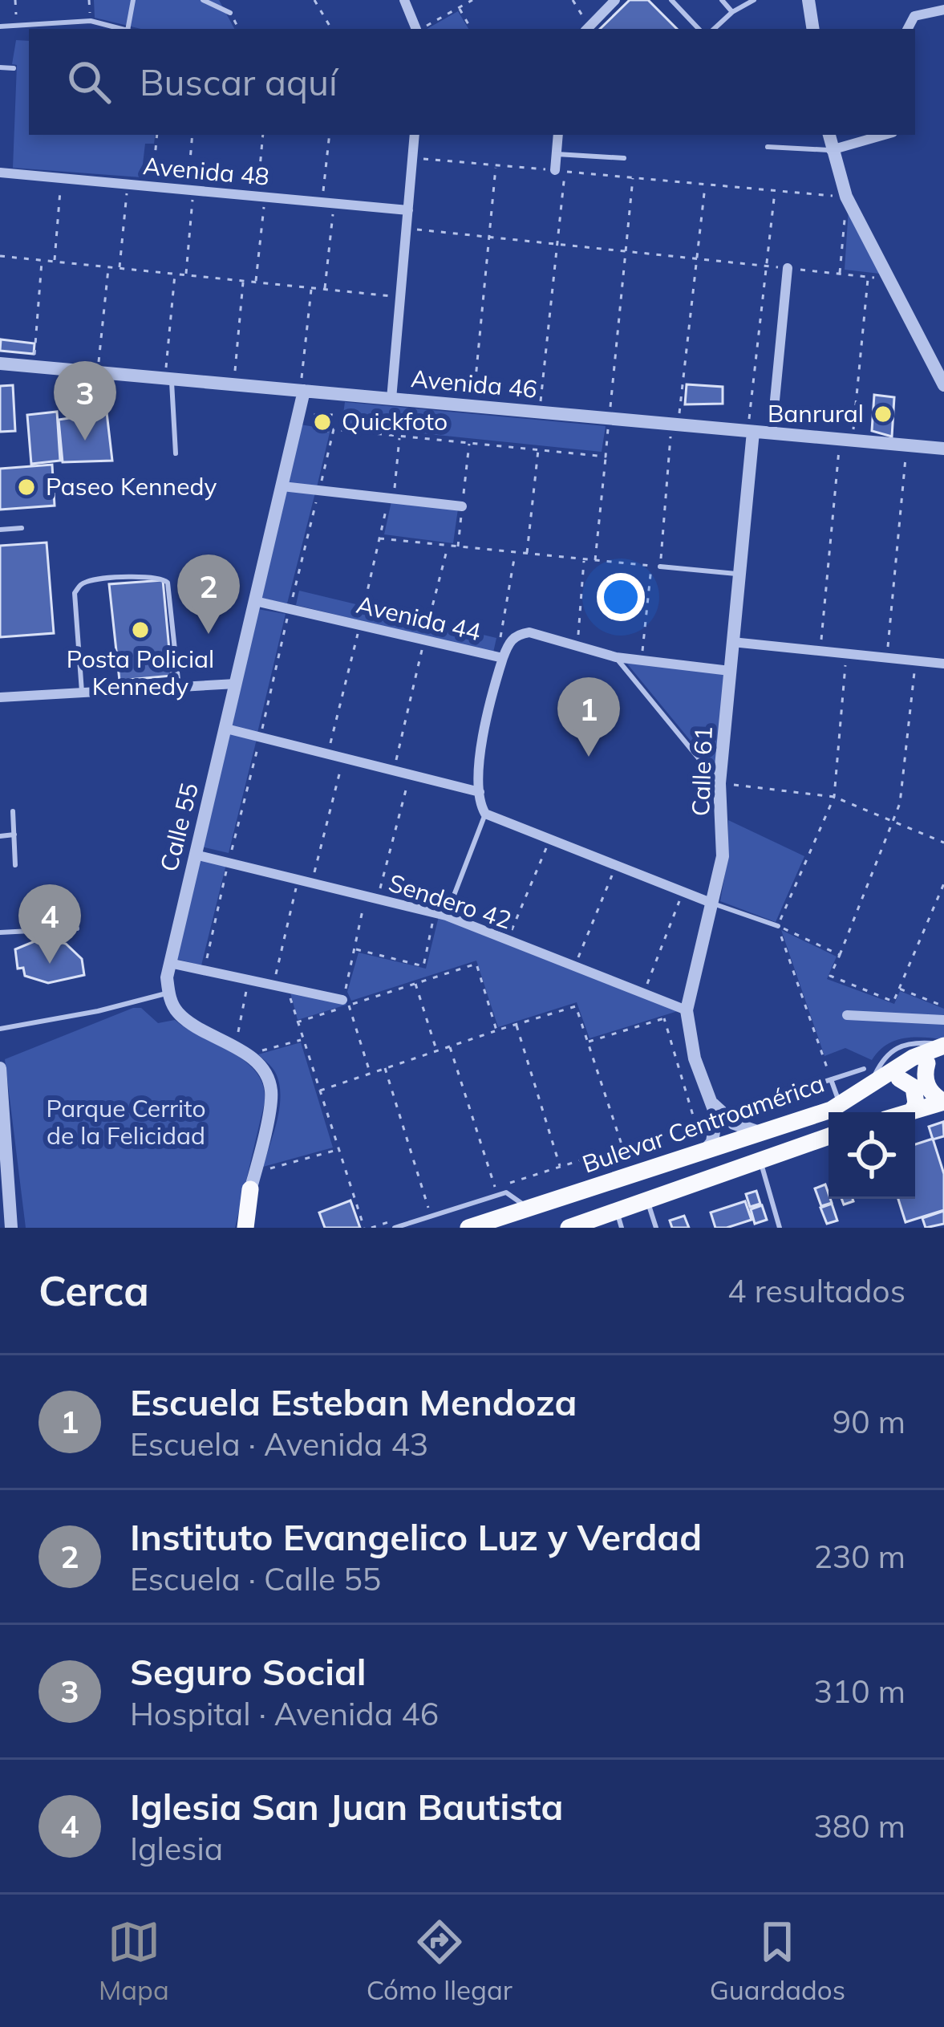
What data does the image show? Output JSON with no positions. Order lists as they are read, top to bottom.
{
  "streets": {
    "main road": ["Bulevar Centroamérica"],
    "street": [
      "Avenida 48",
      "Avenida 46",
      "Avenida 44",
      "Calle 61",
      "Calle 55",
      "Sendero 42"
    ]
  },
  "crossings": [
    ["Avenida 46", "Calle 61"],
    ["Avenida 46", "Calle 55"],
    ["Avenida 44", "Calle 61"],
    ["Avenida 44", "Calle 55"],
    ["Calle 61", "Sendero 42"],
    ["Calle 61", "Bulevar Centroamérica"],
    ["Calle 55", "Sendero 42"]
  ],
  "parks": ["Parque Cerrito de la Felicidad"],
  "places": [
    "Banrural",
    "Quickfoto",
    "Paseo Kennedy",
    "Posta Policial Kennedy"
  ],
  "page": {
    "search": "Buscar aquí",
    "pins": [
      "3",
      "2",
      "1",
      "4"
    ],
    "heading": ["Cerca", "4 resultados"],
    "list": [
      {
        "mark": "1",
        "name": "Escuela Esteban Mendoza",
        "note": "Escuela · Avenida 43",
        "value": "90 m"
      },
      {
        "mark": "2",
        "name": "Instituto Evangelico Luz y Verdad",
        "note": "Escuela · Calle 55",
        "value": "230 m"
      },
      {
        "mark": "3",
        "name": "Seguro Social",
        "note": "Hospital · Avenida 46",
        "value": "310 m"
      },
      {
        "mark": "4",
        "name": "Iglesia San Juan Bautista",
        "note": "Iglesia",
        "value": "380 m"
      }
    ],
    "nav": ["Mapa", "Cómo llegar", "Guardados"]
  }
}
